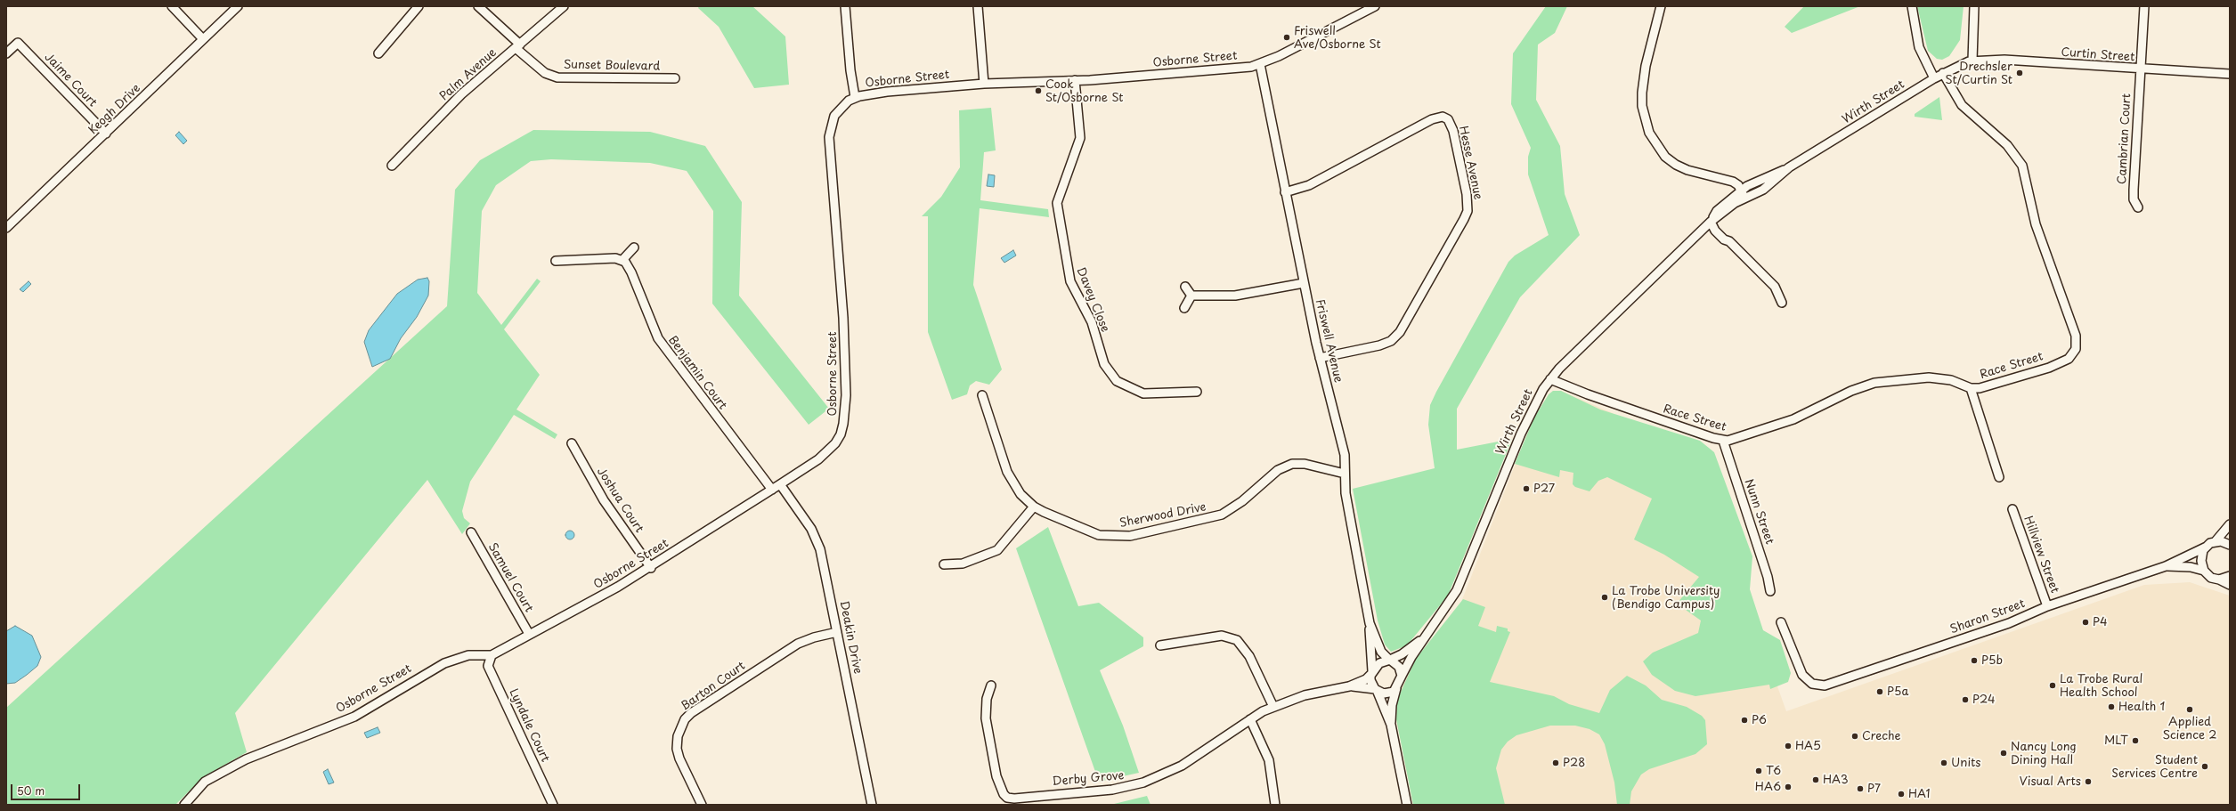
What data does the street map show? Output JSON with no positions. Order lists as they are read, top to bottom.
{
  "streets": {
    "street": [
      "Curtin Street",
      "Osborne Street",
      "Sunset Boulevard",
      "Palm Avenue",
      "Jaime Court",
      "Wirth Street",
      "Keogh Drive",
      "Cambrian Court",
      "Hesse Avenue",
      "Davey Close",
      "Friswell Avenue",
      "Race Street",
      "Benjamin Court",
      "Joshua Court",
      "Nunn Street",
      "Sherwood Drive",
      "Hillview Street",
      "Samuel Court",
      "Sharon Street",
      "Deakin Drive",
      "Barton Court",
      "Lyndale Court",
      "Derby Grove"
    ]
  },
  "crossings": [
    ["Curtin Street", "Wirth Street"],
    ["Curtin Street", "Cambrian Court"],
    ["Osborne Street", "Davey Close"],
    ["Osborne Street", "Friswell Avenue"],
    ["Osborne Street", "Benjamin Court"],
    ["Osborne Street", "Joshua Court"],
    ["Osborne Street", "Samuel Court"],
    ["Osborne Street", "Deakin Drive"],
    ["Osborne Street", "Lyndale Court"],
    ["Sunset Boulevard", "Palm Avenue"],
    ["Jaime Court", "Keogh Drive"],
    ["Wirth Street", "Friswell Avenue"],
    ["Wirth Street", "Race Street"],
    ["Wirth Street", "Derby Grove"],
    ["Hesse Avenue", "Friswell Avenue"],
    ["Friswell Avenue", "Sherwood Drive"],
    ["Friswell Avenue", "Derby Grove"],
    ["Race Street", "Nunn Street"],
    ["Hillview Street", "Sharon Street"],
    ["Deakin Drive", "Barton Court"]
  ],
  "places": [
    "Friswell Ave/Osborne St",
    "Drechsler St/Curtin St",
    "Cook St/Osborne St",
    "P27",
    "La Trobe University (Bendigo Campus)",
    "P4",
    "P5b",
    "La Trobe Rural Health School",
    "P5a",
    "P24",
    "Health 1",
    "Applied Science 2",
    "P6",
    "Creche",
    "MLT",
    "HA5",
    "Nancy Long Dining Hall",
    "P28",
    "Units",
    "Student Services Centre",
    "T6",
    "HA3",
    "Visual Arts",
    "HA6",
    "P7",
    "HA1"
  ],
  "scale_bar": "50 m"
}
